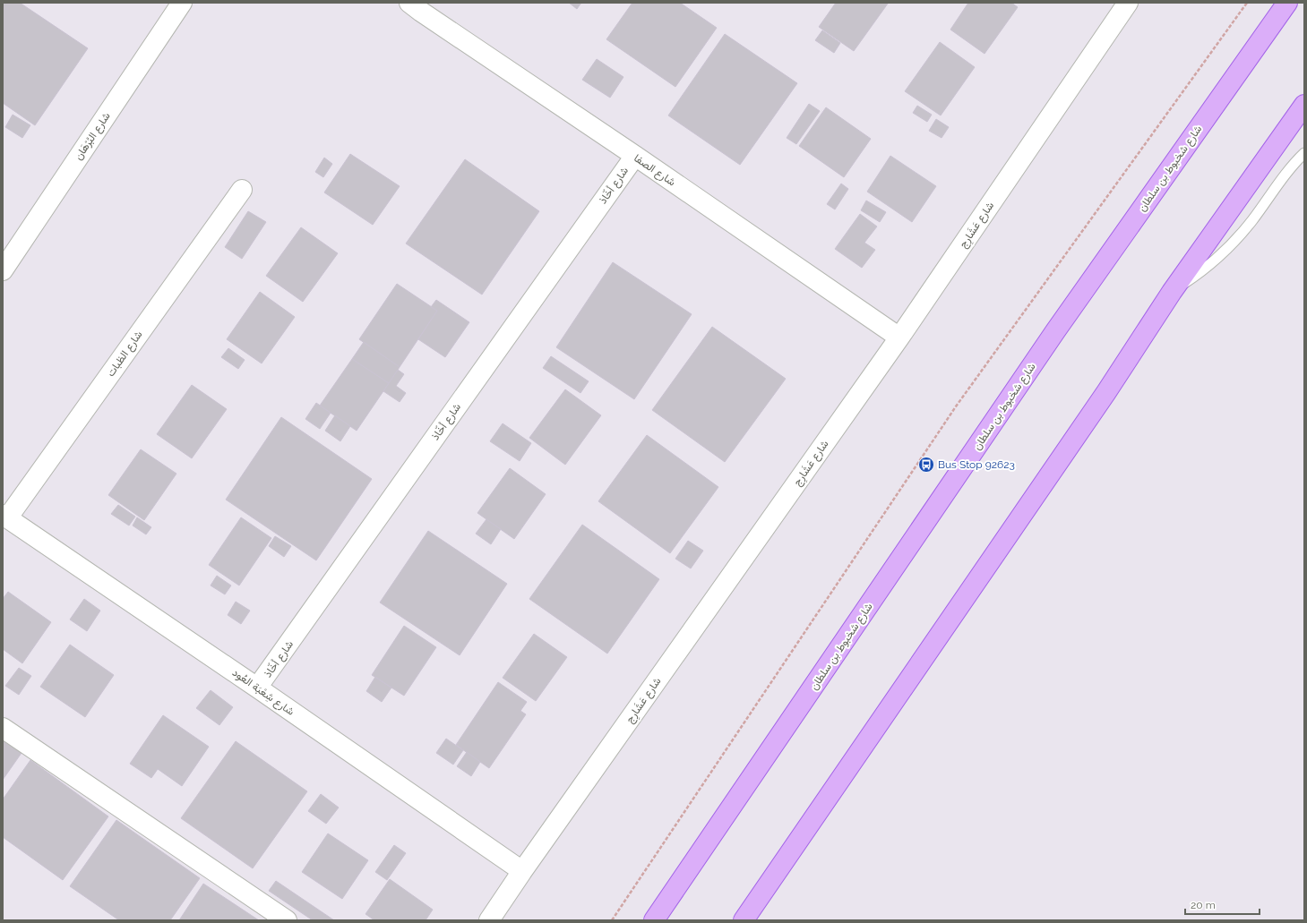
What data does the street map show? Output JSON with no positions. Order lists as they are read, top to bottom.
{
  "streets": {
    "main road": ["شارع شخبوط بن سلطان"],
    "street": [
      "شارع البُرْهَان",
      "شارع الصفا",
      "شارع أخّاذ",
      "شارع عَشَارِج",
      "شارع الظبات",
      "شارع شِعْبَة العُود"
    ]
  },
  "crossings": [
    ["شارع الصفا", "شارع أخّاذ"],
    ["شارع الصفا", "شارع عَشَارِج"],
    ["شارع أخّاذ", "شارع شِعْبَة العُود"],
    ["شارع عَشَارِج", "شارع شِعْبَة العُود"],
    ["شارع الظبات", "شارع شِعْبَة العُود"]
  ],
  "places": {
    "bus stop": ["Bus Stop 92623"]
  },
  "scale_bar": "20 m"
}
